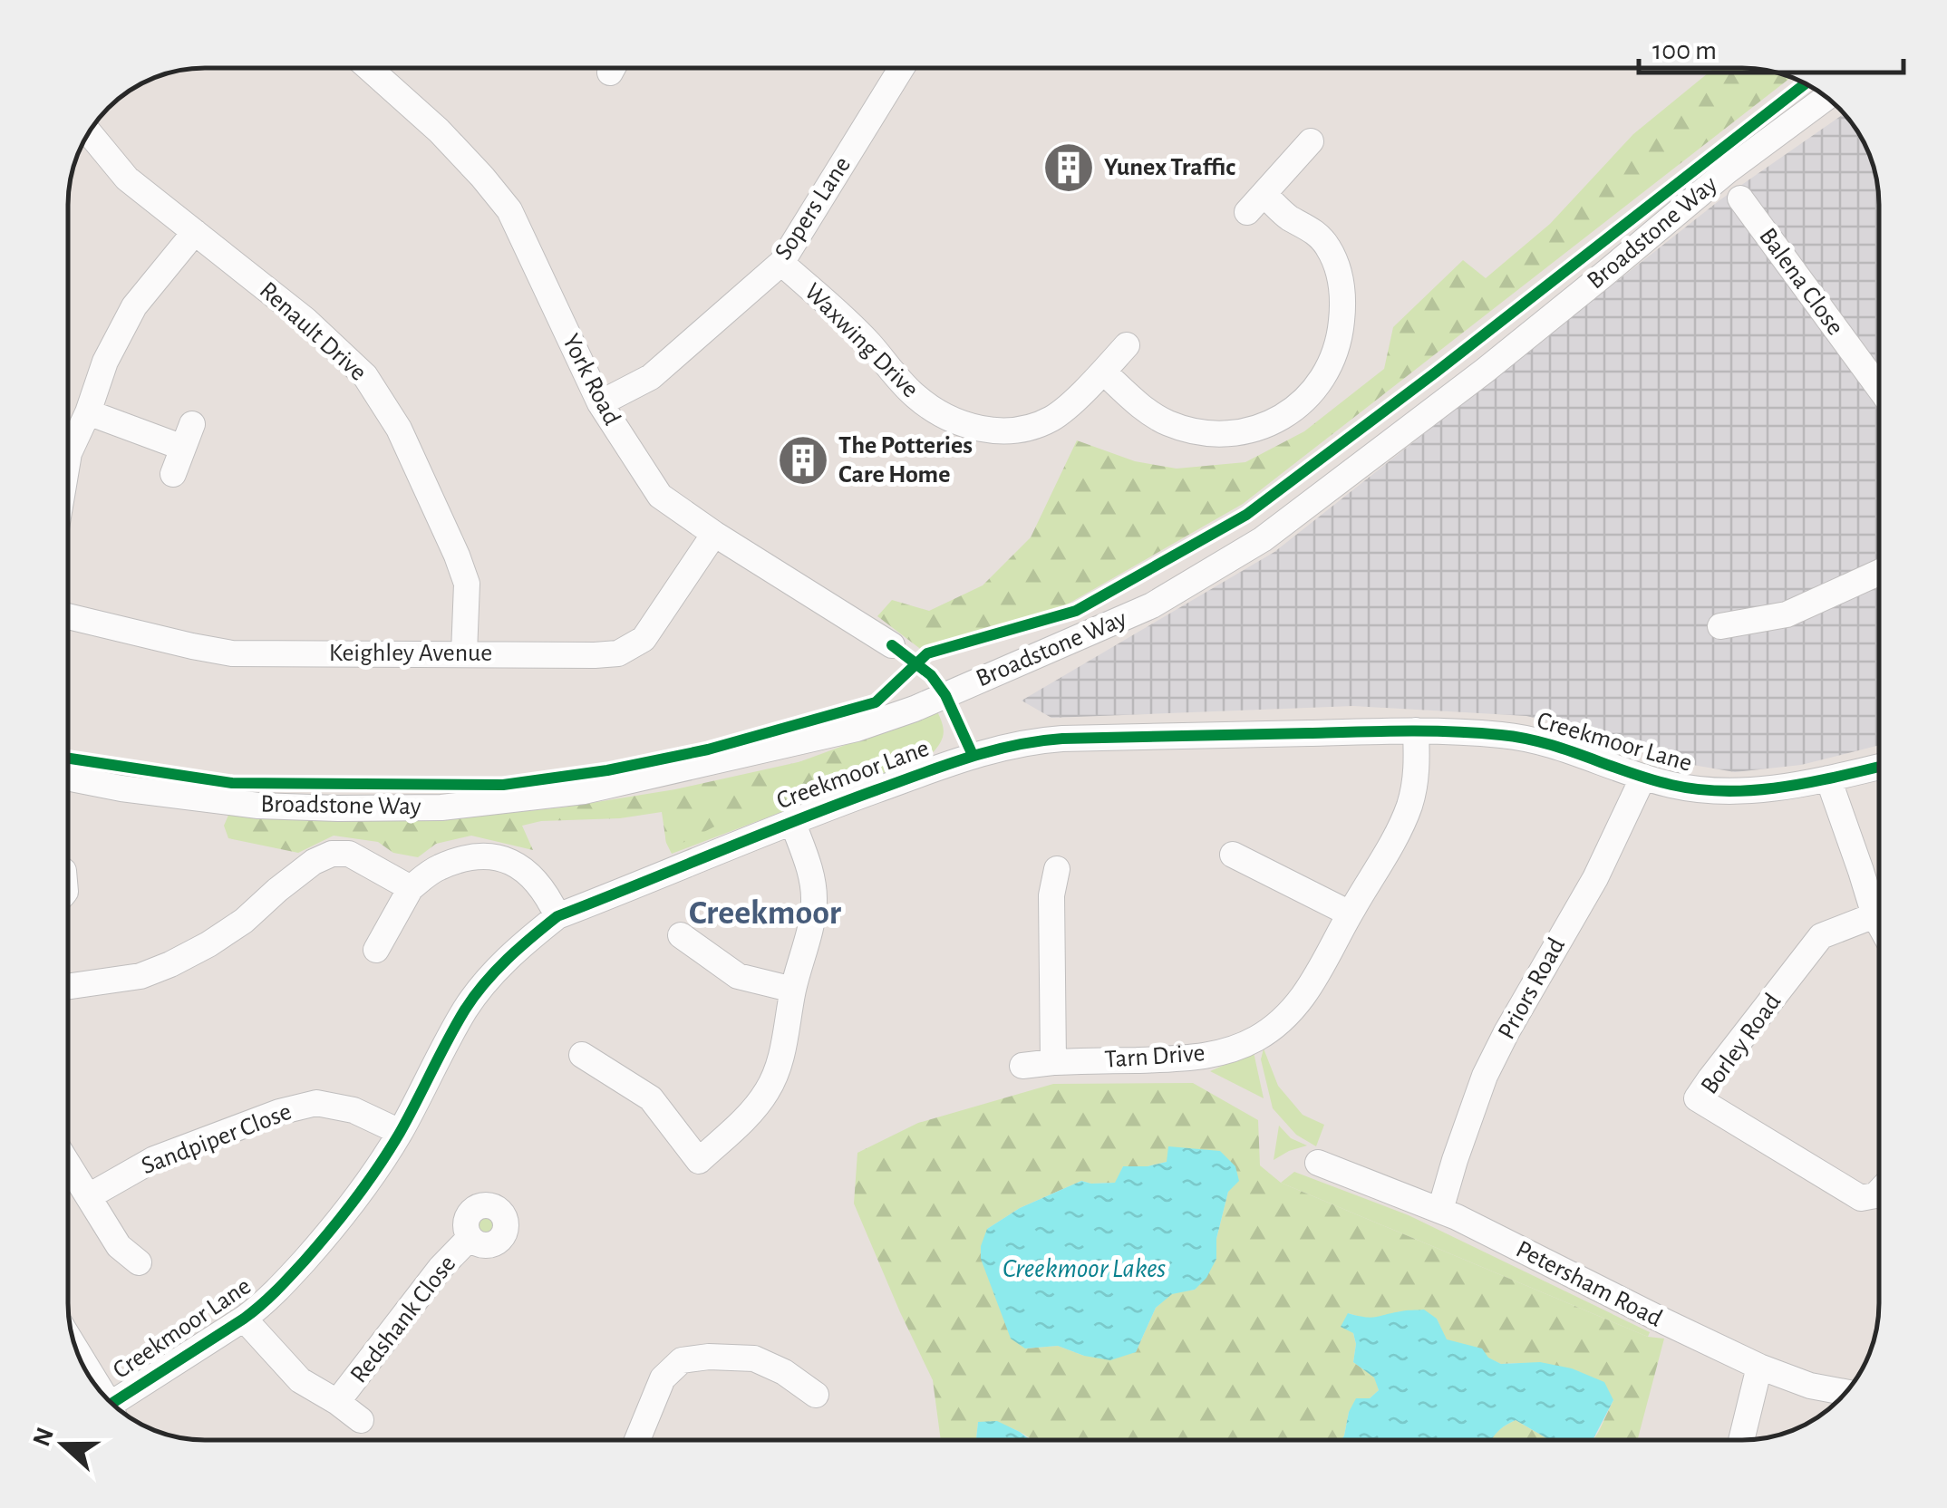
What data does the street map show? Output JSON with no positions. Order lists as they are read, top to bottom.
{
  "streets": {
    "street": [
      "Sopers Lane",
      "Broadstone Way",
      "Balena Close",
      "Renault Drive",
      "Waxwing Drive",
      "York Road",
      "Keighley Avenue",
      "Creekmoor Lane",
      "Priors Road",
      "Borley Road",
      "Tarn Drive",
      "Sandpiper Close",
      "Petersham Road",
      "Redshank Close"
    ]
  },
  "crossings": [
    ["Sopers Lane", "Waxwing Drive"],
    ["Sopers Lane", "York Road"],
    ["Renault Drive", "Keighley Avenue"],
    ["York Road", "Keighley Avenue"],
    ["Creekmoor Lane", "Priors Road"],
    ["Creekmoor Lane", "Tarn Drive"],
    ["Creekmoor Lane", "Sandpiper Close"],
    ["Creekmoor Lane", "Redshank Close"],
    ["Priors Road", "Petersham Road"]
  ],
  "districts": ["Creekmoor"],
  "water": ["Creekmoor Lakes"],
  "places": {
    "building": ["Yunex Traffic", "The Potteries Care Home"]
  },
  "scale_bar": "100 m",
  "north": "left"
}
